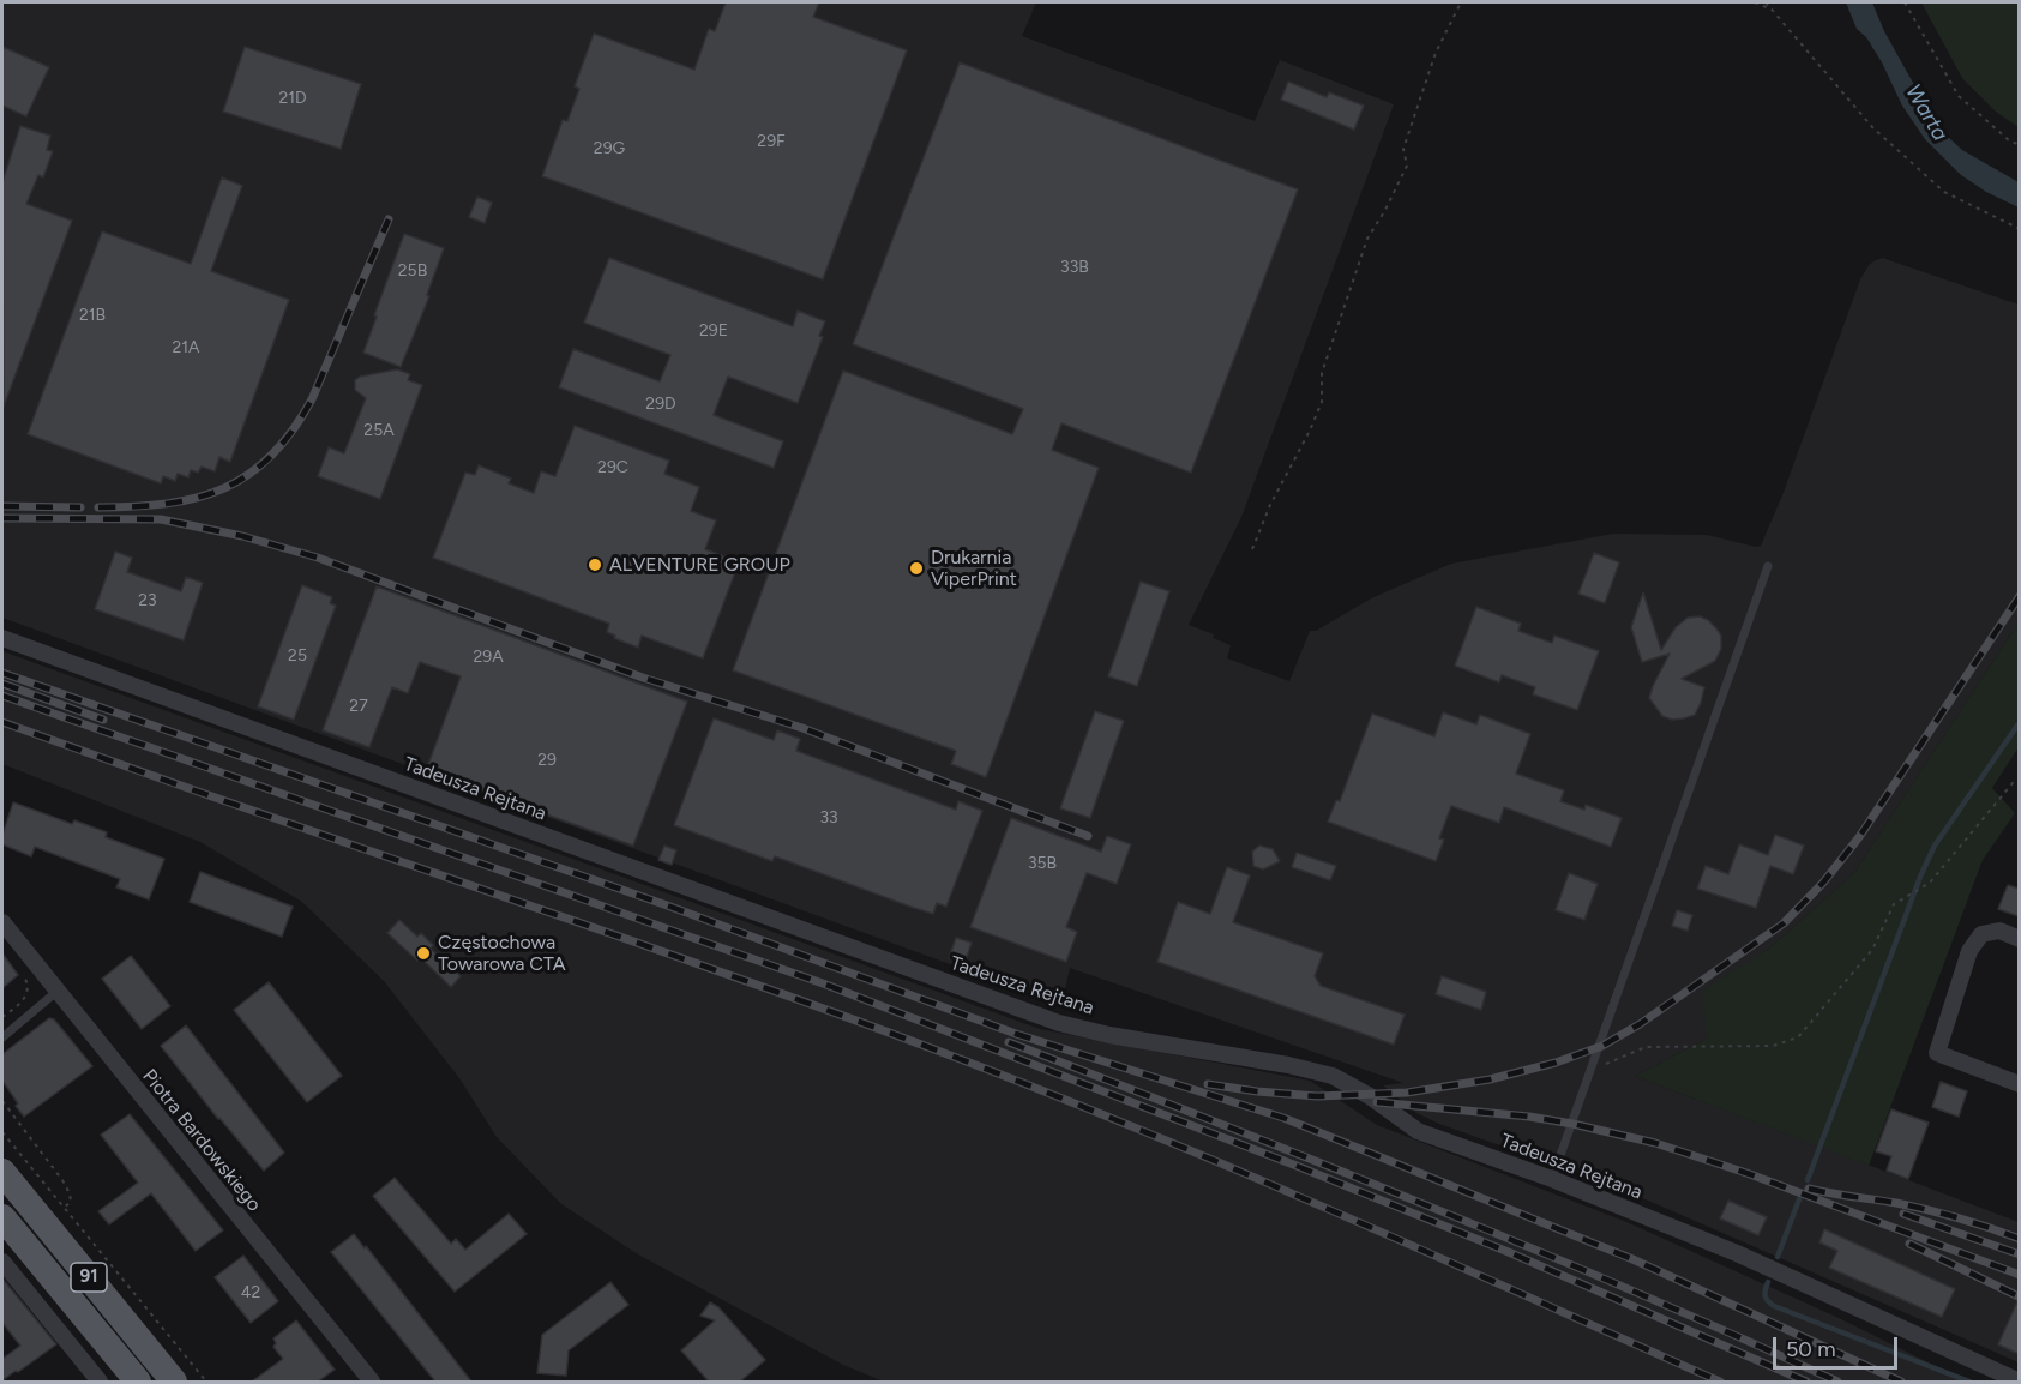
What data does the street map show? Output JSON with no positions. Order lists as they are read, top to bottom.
{
  "streets": {
    "main road": ["91"],
    "street": ["Tadeusza Rejtana", "Piotra Bardowskiego"]
  },
  "water": ["Warta"],
  "places": ["ALVENTURE GROUP", "Drukarnia ViperPrint", "Częstochowa Towarowa CTA"],
  "house_numbers": [
    "21D",
    "29F",
    "29G",
    "33B",
    "25B",
    "21B",
    "29E",
    "21A",
    "29D",
    "25A",
    "29C",
    "23",
    "25",
    "29A",
    "27",
    "29",
    "33",
    "35B",
    "42"
  ],
  "scale_bar": "50 m"
}
